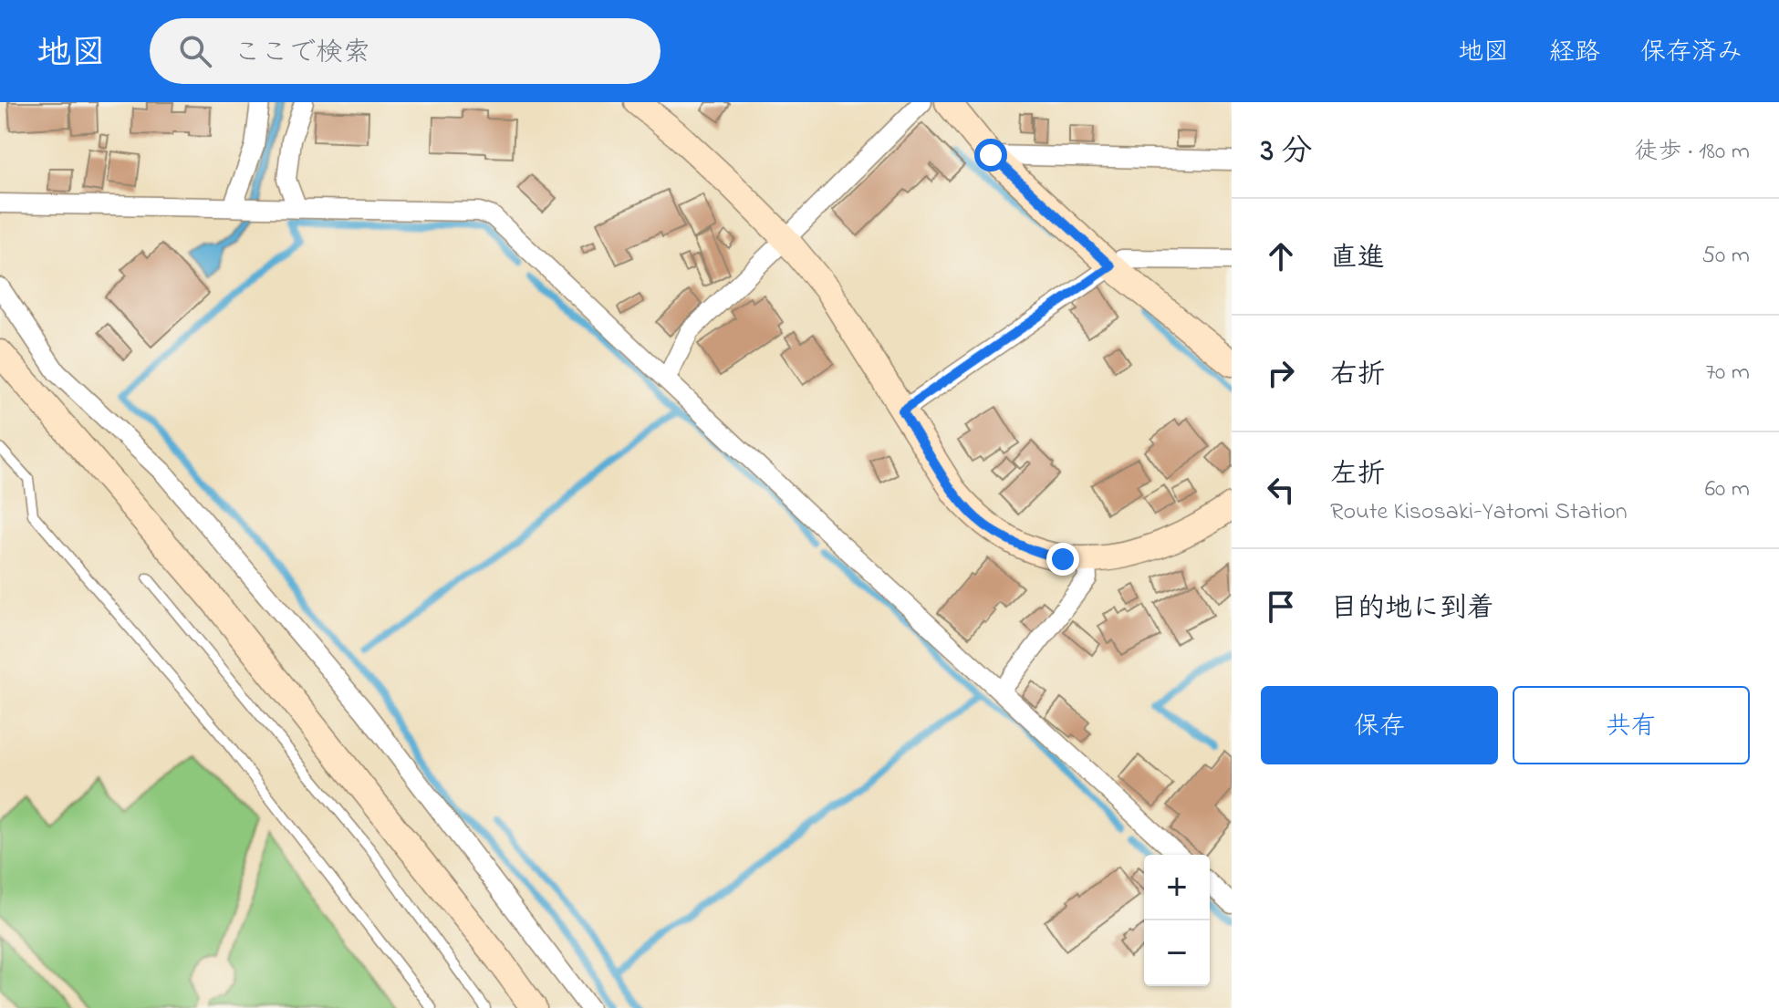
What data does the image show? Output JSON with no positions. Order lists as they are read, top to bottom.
{
  "page": {
    "header": "地図",
    "search": "ここで検索",
    "nav": ["地図", "経路", "保存済み"],
    "heading": ["3 分", "徒歩 · 180 m"],
    "list": [
      ["直進", "50 m"],
      ["右折", "70 m"],
      ["左折", "Route Kisosaki-Yatomi Station", "60 m"],
      "目的地に到着"
    ],
    "buttons": ["保存", "共有"],
    "map_buttons": ["+", "−"]
  }
}
